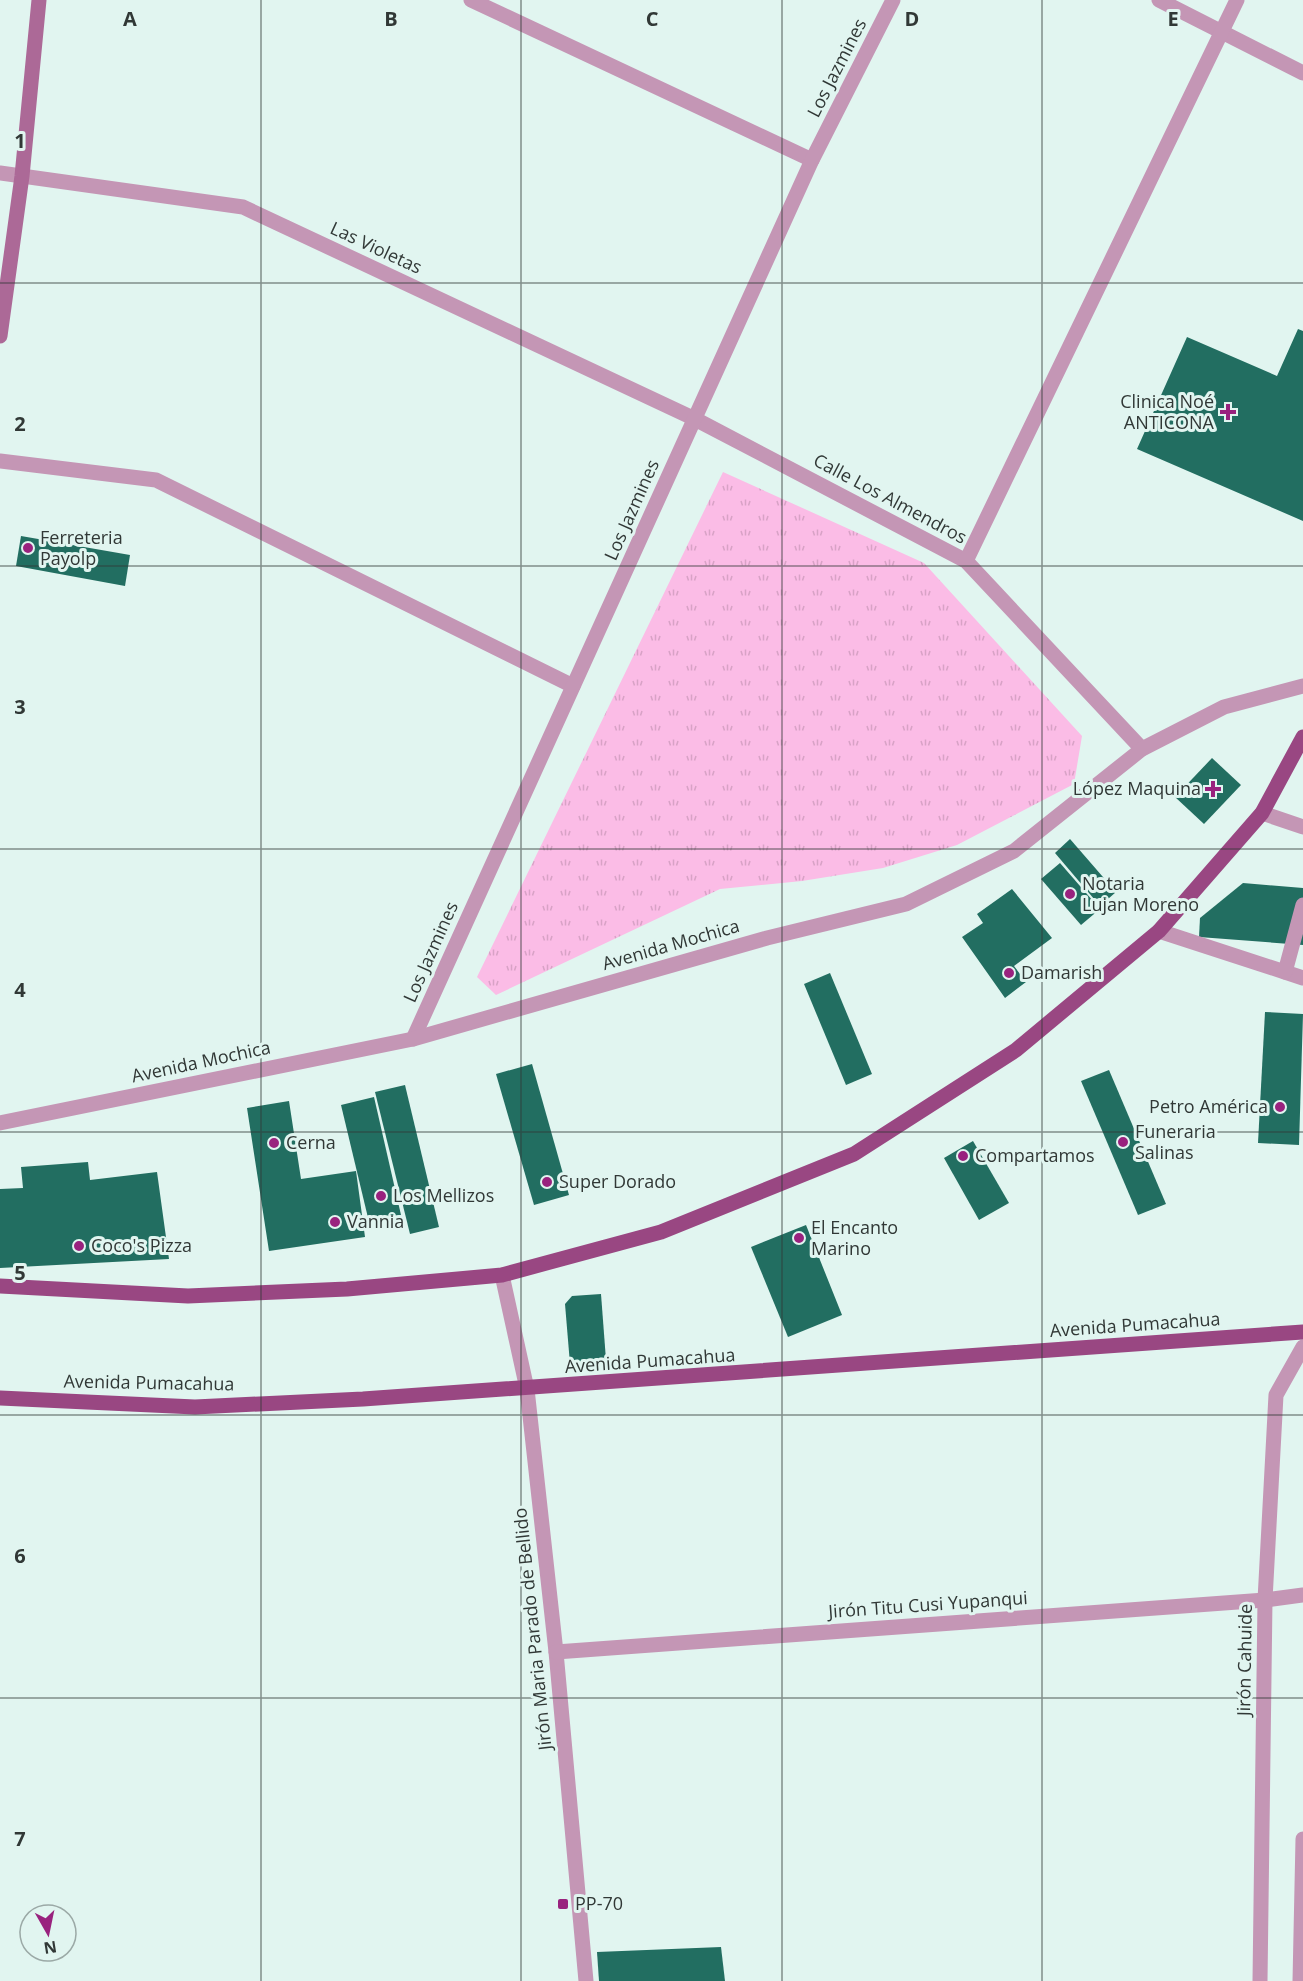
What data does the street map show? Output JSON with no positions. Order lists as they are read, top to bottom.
{
  "streets": {
    "main road": ["Avenida Pumacahua"],
    "street": [
      "Los Jazmines",
      "Las Violetas",
      "Calle Los Almendros",
      "Avenida Mochica",
      "Jirón Titu Cusi Yupanqui",
      "Jirón Maria Parado de Bellido",
      "Jirón Cahuide"
    ]
  },
  "crossings": [
    ["Los Jazmines", "Las Violetas"],
    ["Los Jazmines", "Calle Los Almendros"],
    ["Los Jazmines", "Avenida Mochica"],
    ["Las Violetas", "Calle Los Almendros"],
    ["Calle Los Almendros", "Avenida Mochica"],
    ["Avenida Pumacahua", "Jirón Maria Parado de Bellido"],
    ["Jirón Titu Cusi Yupanqui", "Jirón Maria Parado de Bellido"],
    ["Jirón Titu Cusi Yupanqui", "Jirón Cahuide"]
  ],
  "places": {
    "health": ["Clinica Noé ANTICONA", "López Maquina"],
    "other": [
      "Ferreteria Payolp",
      "Notaria Lujan Moreno",
      "Damarish",
      "Petro América",
      "Funeraria Salinas",
      "Cerna",
      "Compartamos",
      "Super Dorado",
      "Los Mellizos",
      "Vannia",
      "El Encanto Marino",
      "Coco's Pizza"
    ],
    "transit": ["PP-70"]
  },
  "north": "bottom",
  "grid": {
    "columns": [
      "A",
      "B",
      "C",
      "D",
      "E"
    ],
    "rows": [
      "1",
      "2",
      "3",
      "4",
      "5",
      "6",
      "7"
    ]
  }
}
